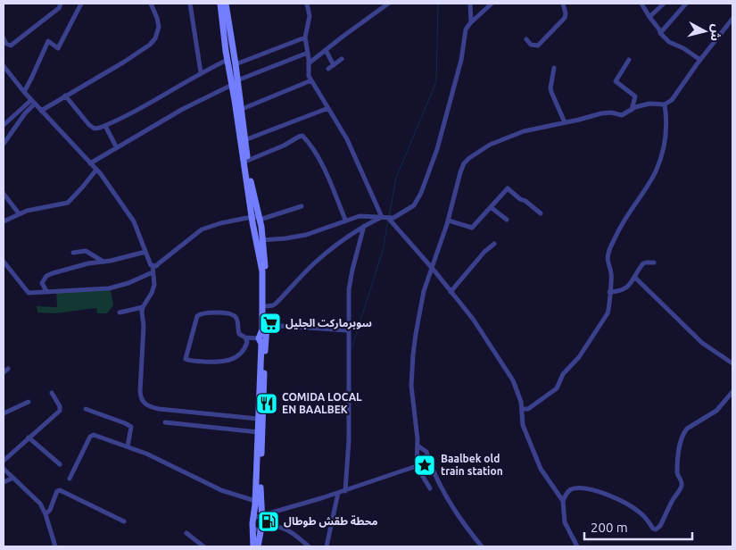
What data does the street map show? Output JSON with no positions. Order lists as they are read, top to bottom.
{
  "places": {
    "supermarket": ["سوبرماركت الجليل"],
    "restaurant": ["COMIDA LOCAL EN BAALBEK"],
    "place": ["Baalbek old train station"],
    "fuel station": ["محطة طقش طوطال"]
  },
  "scale_bar": "200 m",
  "north": "right"
}
